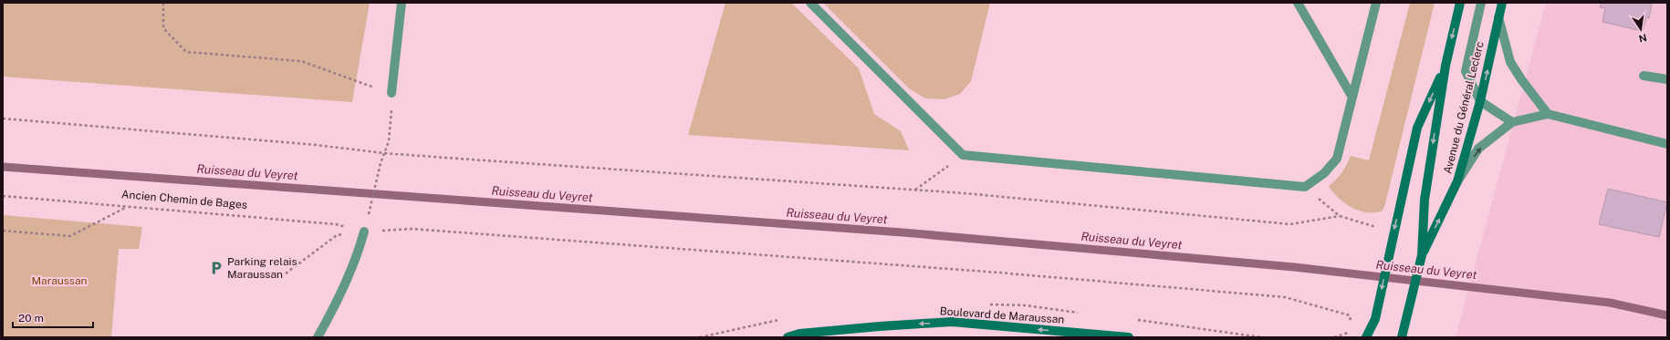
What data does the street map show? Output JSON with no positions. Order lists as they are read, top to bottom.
{
  "streets": {
    "main road": ["Avenue du Général Leclerc", "Boulevard de Maraussan"],
    "path": ["Ancien Chemin de Bages"]
  },
  "one_way": ["Boulevard de Maraussan"],
  "water": ["Ruisseau du Veyret"],
  "parks": ["Maraussan"],
  "places": {
    "parking": ["Parking relais Maraussan"]
  },
  "scale_bar": "20 m",
  "north": "bottom"
}
